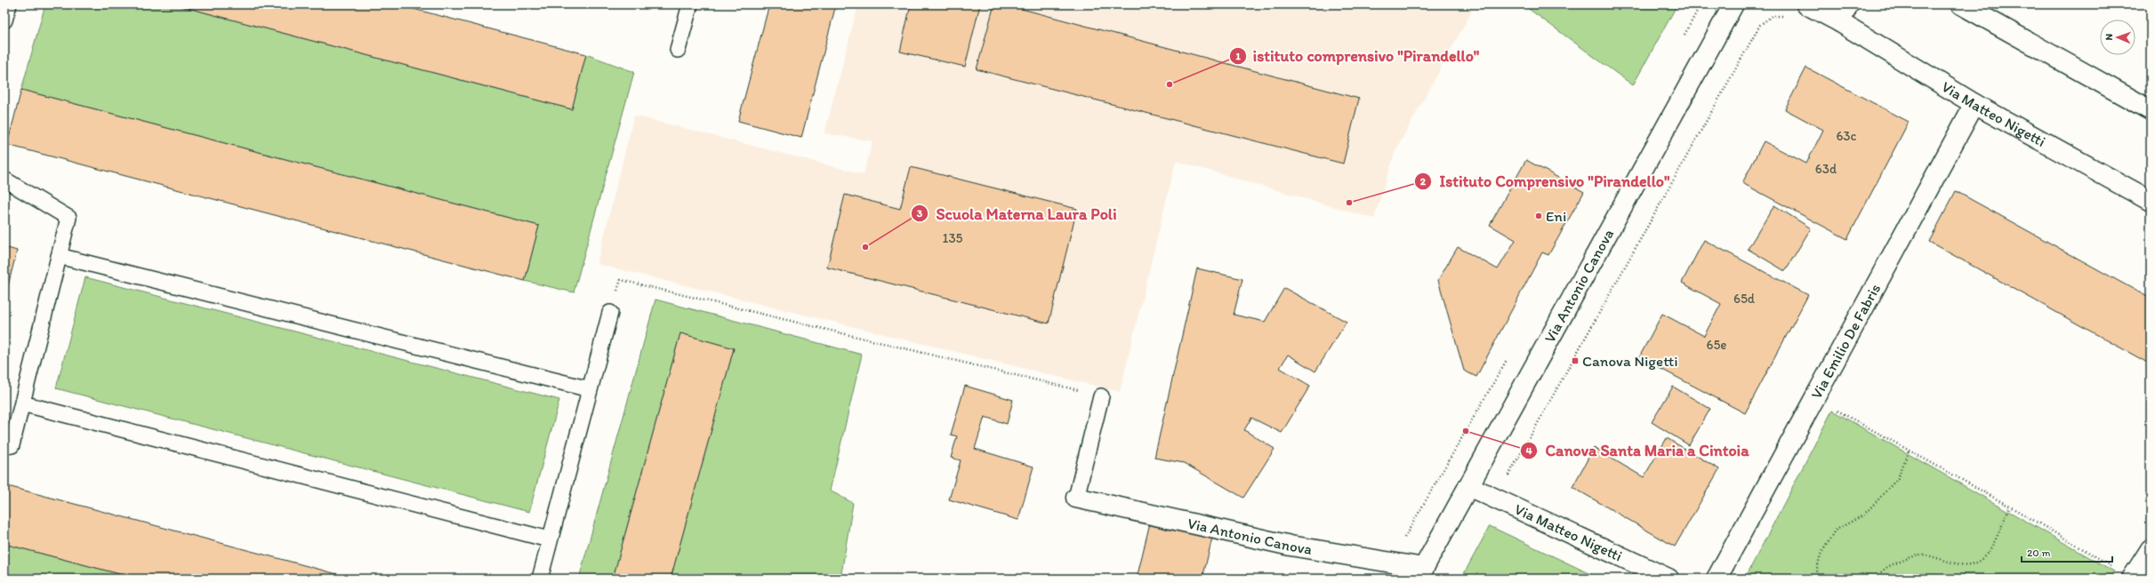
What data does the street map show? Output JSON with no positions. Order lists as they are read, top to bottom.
{
  "streets": {
    "street": ["Via Matteo Nigetti", "Via Antonio Canova", "Via Emilio De Fabris"]
  },
  "crossings": [
    ["Via Matteo Nigetti", "Via Antonio Canova"],
    ["Via Matteo Nigetti", "Via Emilio De Fabris"]
  ],
  "places": {
    "other": [
      "istituto comprensivo \"Pirandello\"",
      "Istituto Comprensivo \"Pirandello\"",
      "Eni",
      "Scuola Materna Laura Poli",
      "Canova Santa Maria a Cintoia"
    ],
    "transit": ["Canova Nigetti"]
  },
  "house_numbers": [
    "63c",
    "63d",
    "135",
    "65d",
    "65e"
  ],
  "scale_bar": "20 m",
  "north": "left"
}
